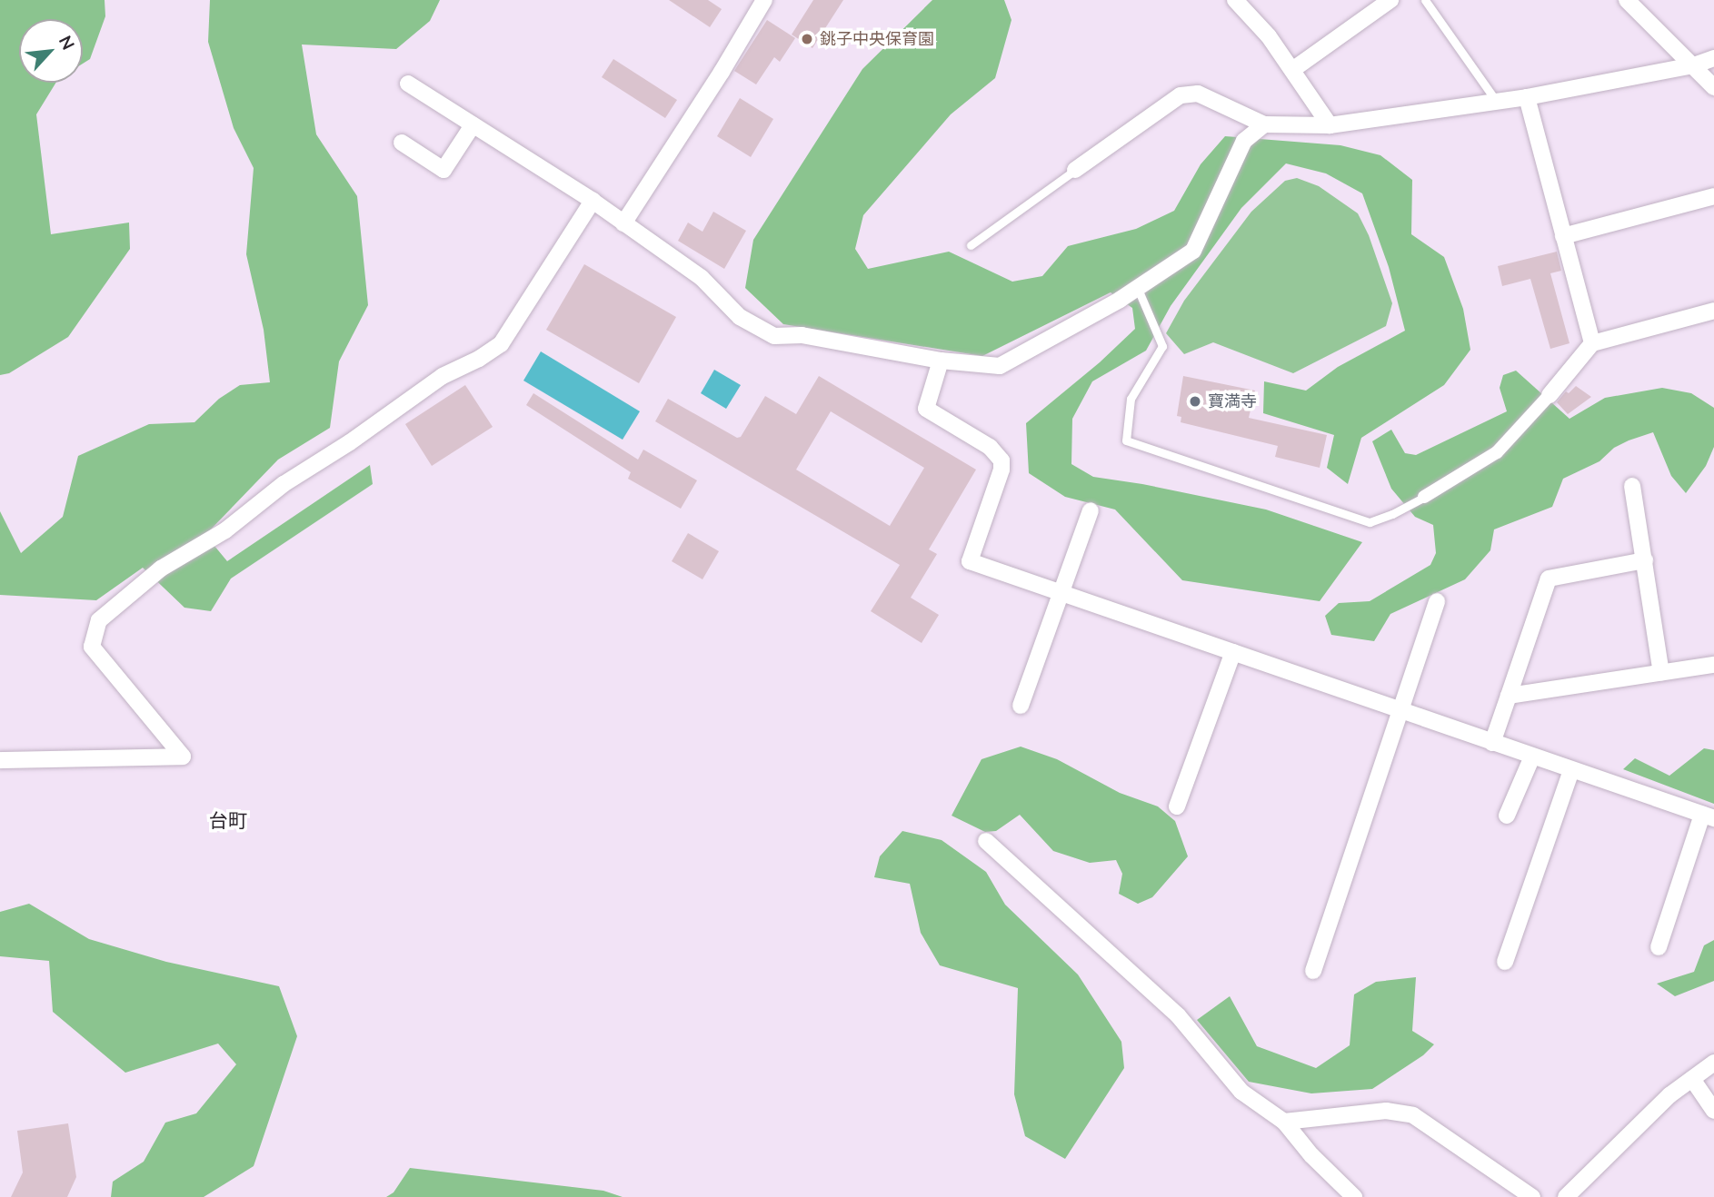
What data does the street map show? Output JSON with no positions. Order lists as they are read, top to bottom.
{
  "districts": ["台町"],
  "places": ["銚子中央保育園", "寶満寺"],
  "north": "top right"
}
